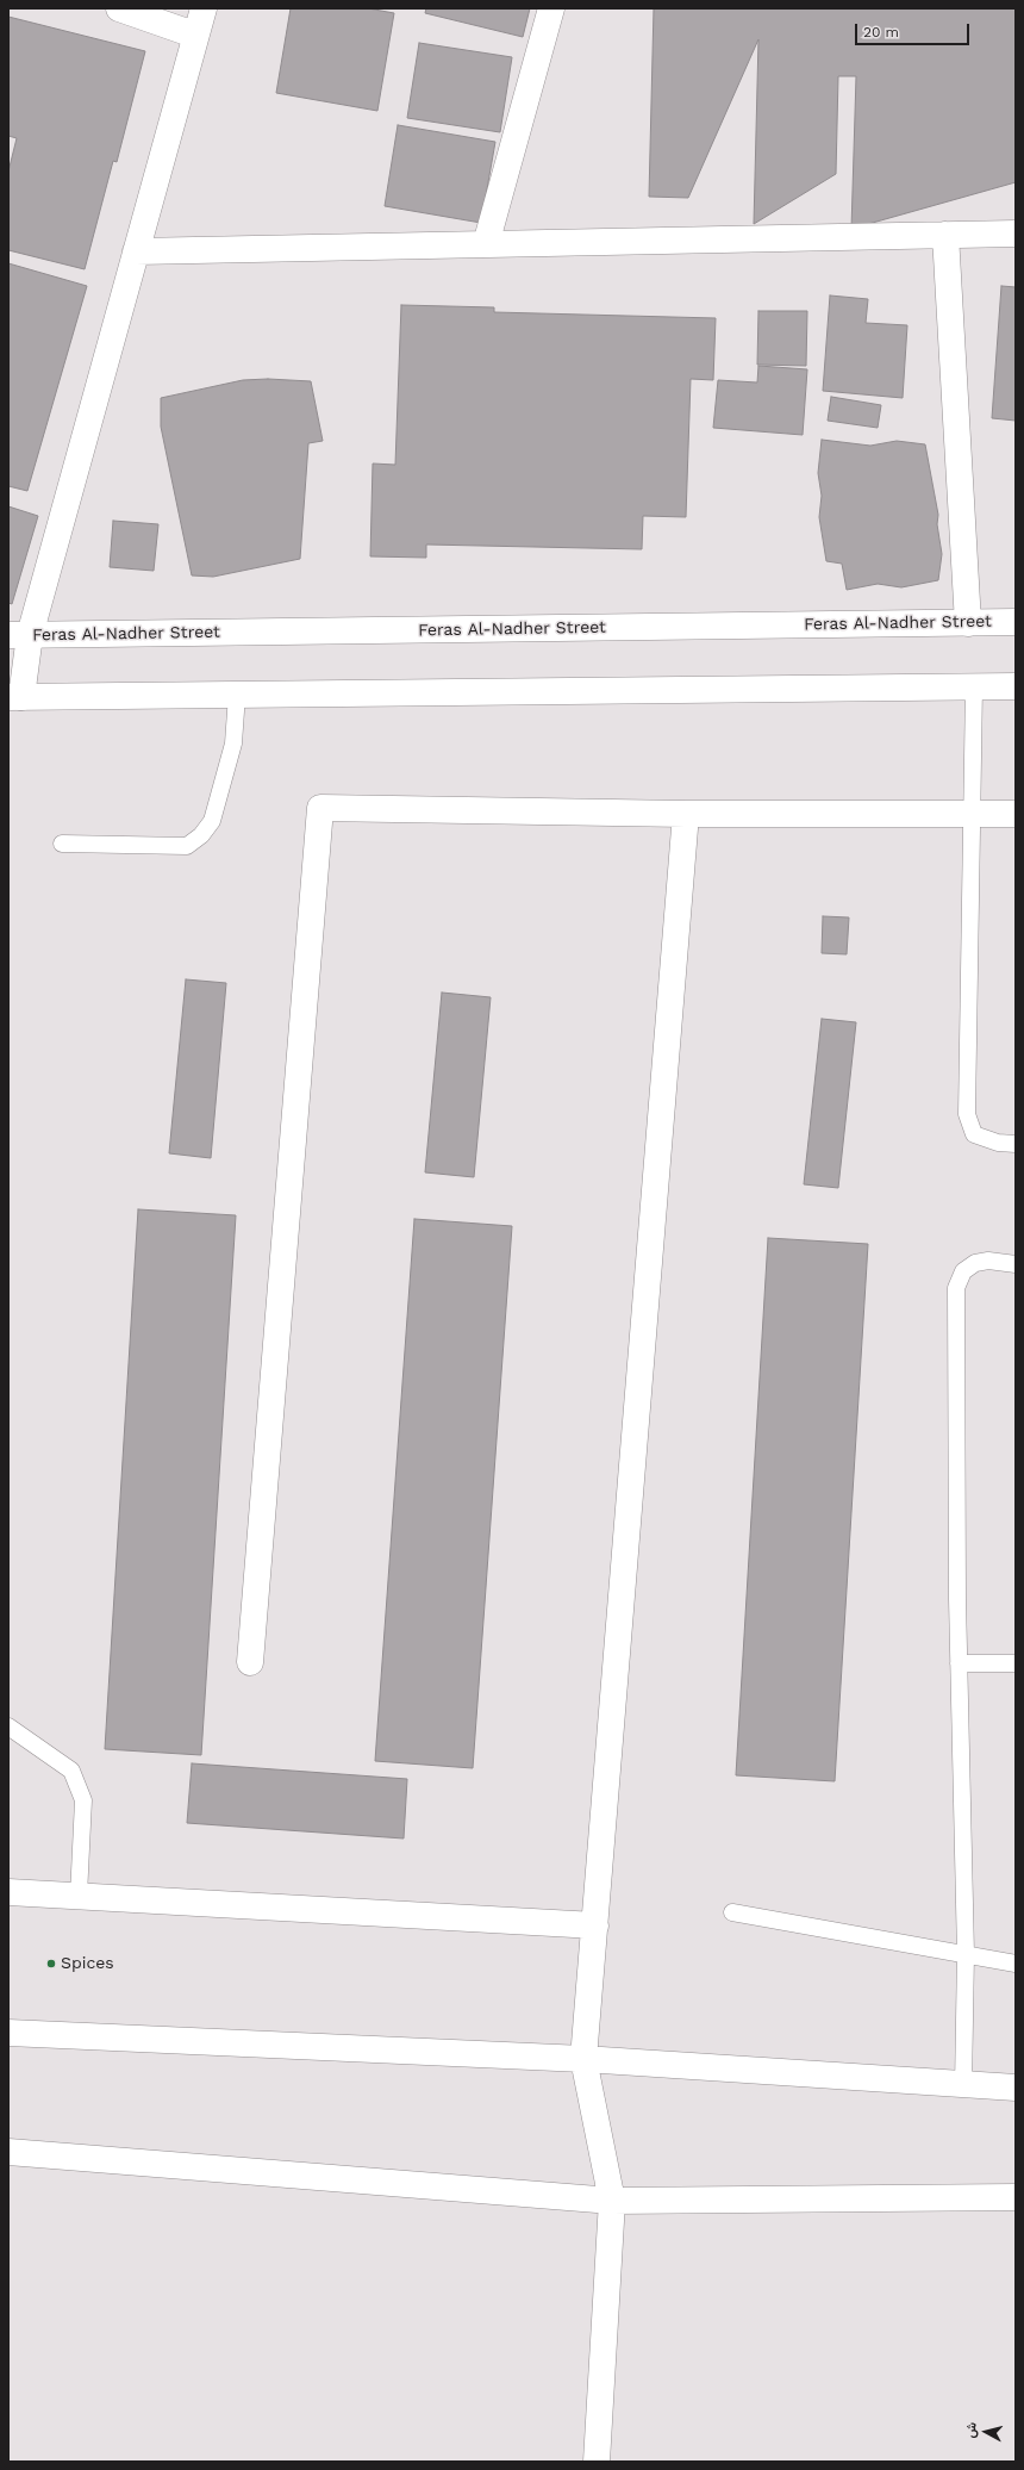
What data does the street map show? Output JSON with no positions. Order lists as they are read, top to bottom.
{
  "streets": {
    "street": ["Feras Al-Nadher Street"]
  },
  "places": ["Spices"],
  "scale_bar": "20 m",
  "north": "left"
}
